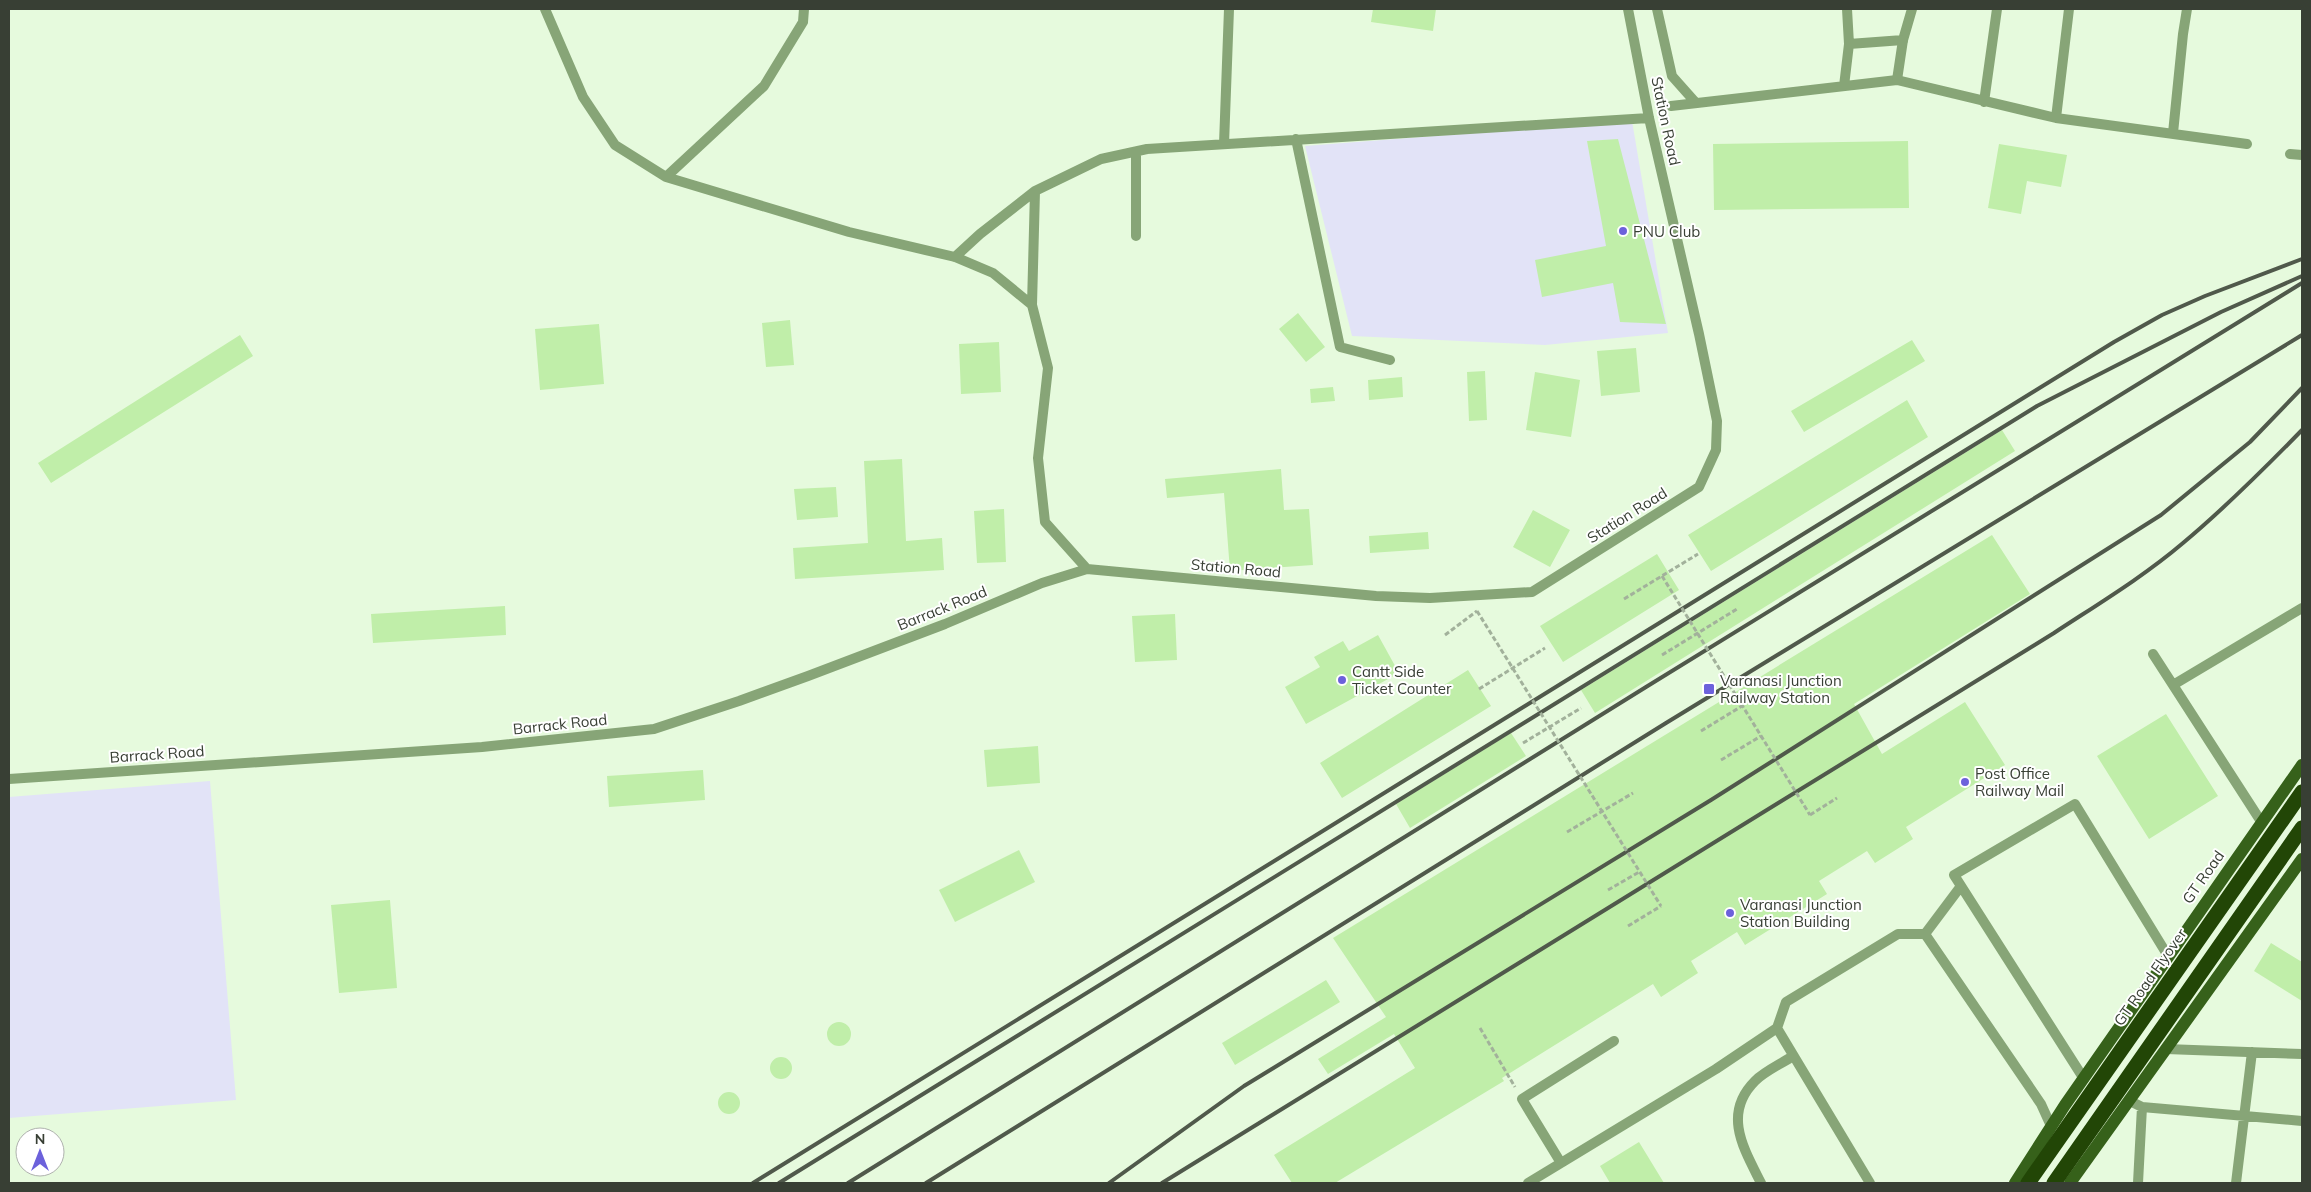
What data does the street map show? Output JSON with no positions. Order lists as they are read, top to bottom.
{
  "streets": {
    "highway": ["GT Road Flyover"],
    "main road": ["GT Road"],
    "street": ["Station Road", "Barrack Road"]
  },
  "crossings": [
    ["Station Road", "Barrack Road"]
  ],
  "places": {
    "other": [
      "PNU Club",
      "Cantt Side Ticket Counter",
      "Post Office Railway Mail",
      "Varanasi Junction Station Building"
    ],
    "transit": ["Varanasi Junction Railway Station"]
  },
  "north": "top"
}
